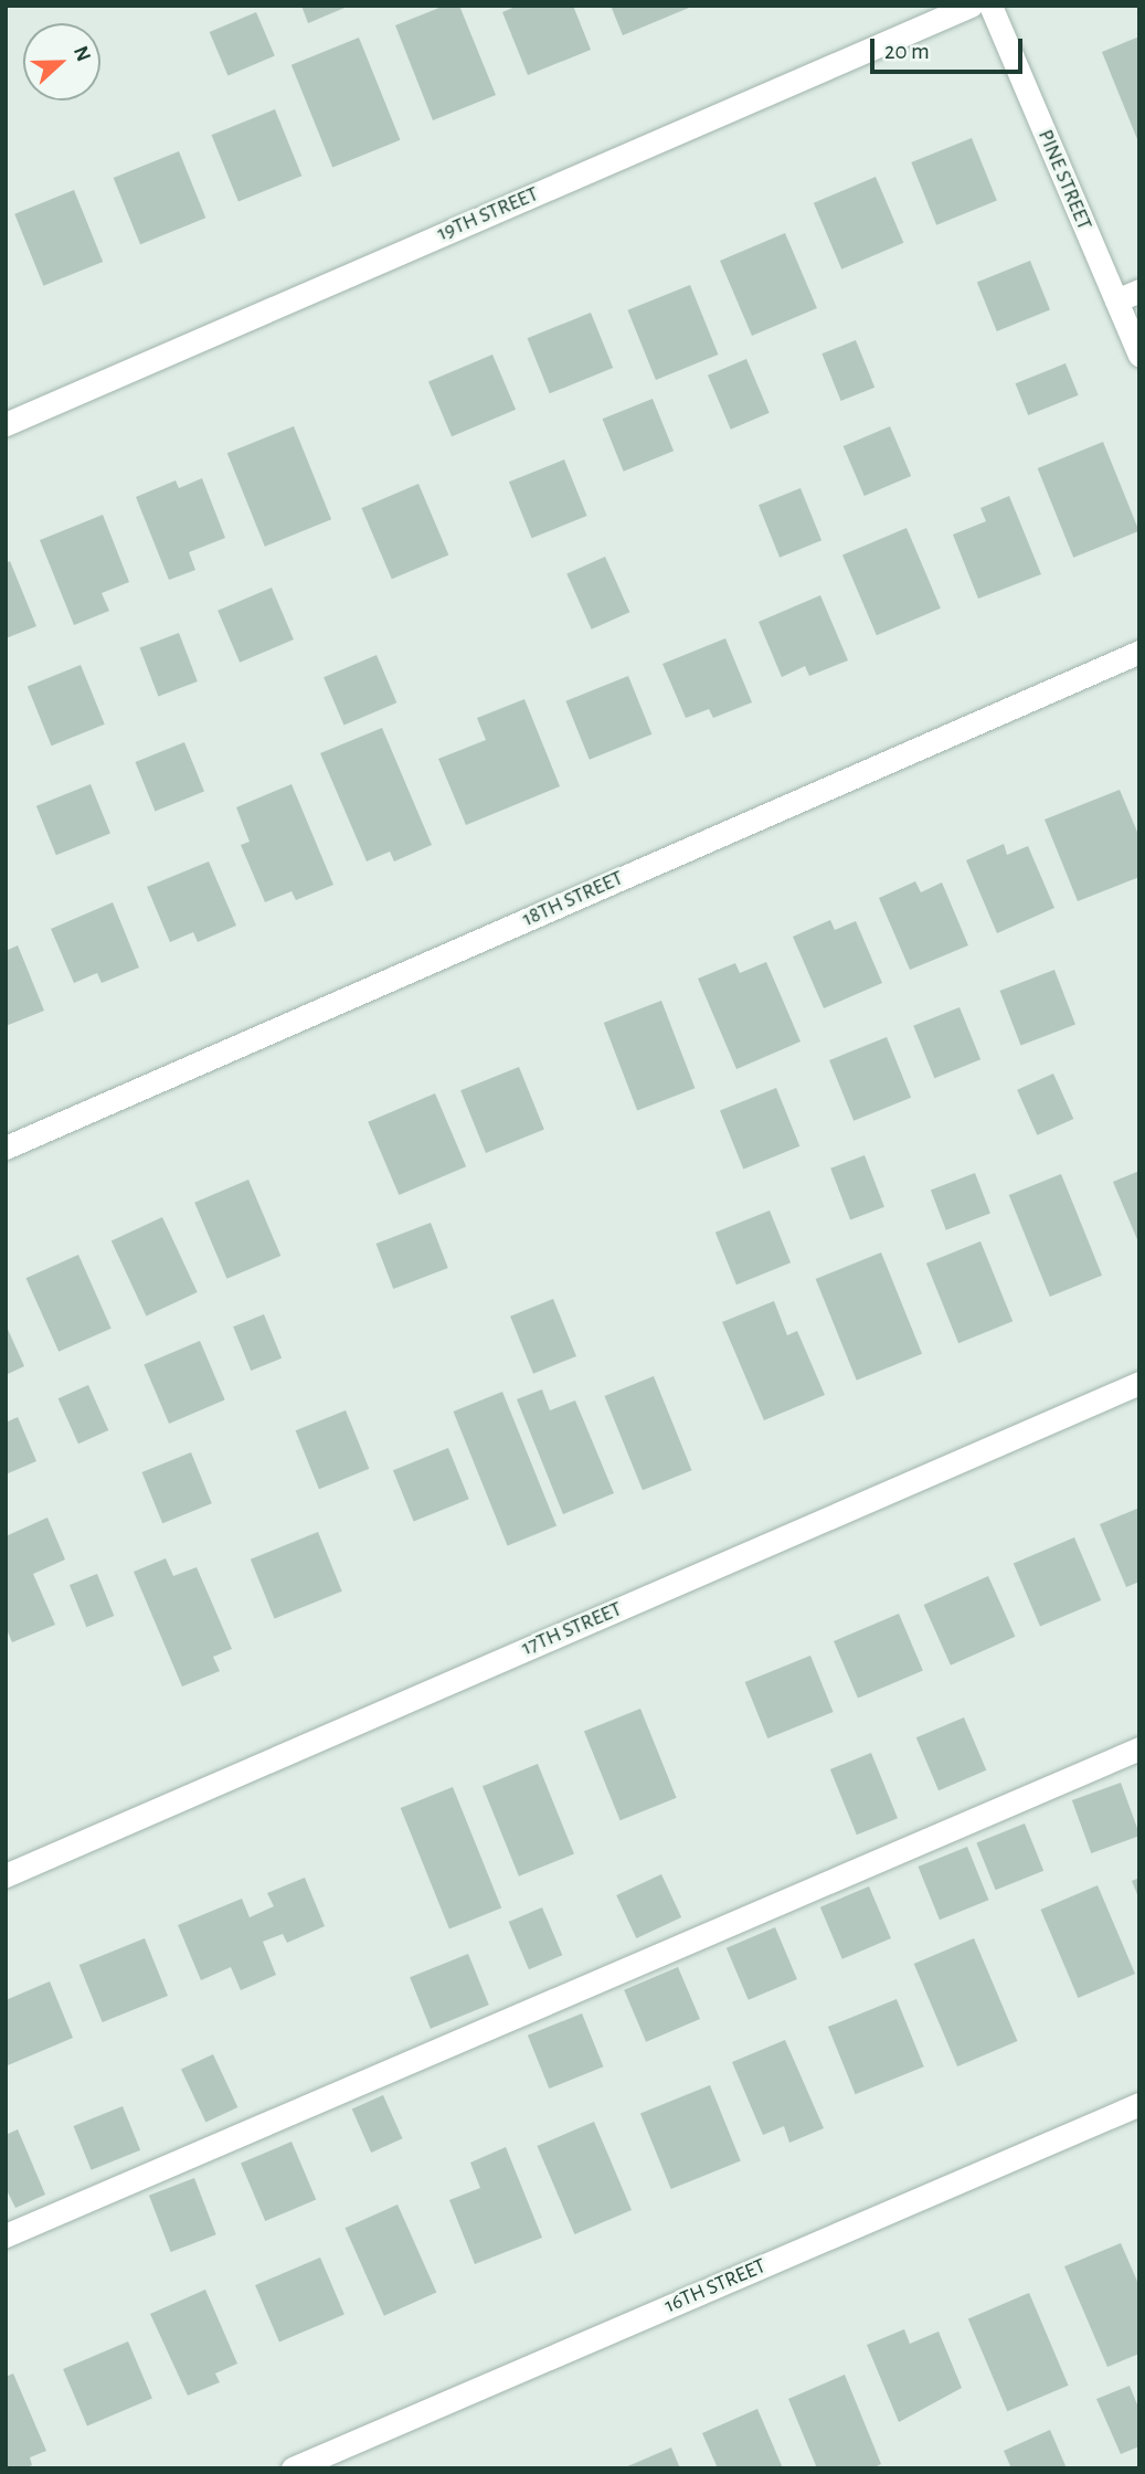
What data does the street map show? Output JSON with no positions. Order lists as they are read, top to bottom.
{
  "streets": {
    "street": [
      "PINE STREET",
      "19TH STREET",
      "18TH STREET",
      "17TH STREET",
      "16TH STREET"
    ]
  },
  "scale_bar": "20 m",
  "north": "right"
}
